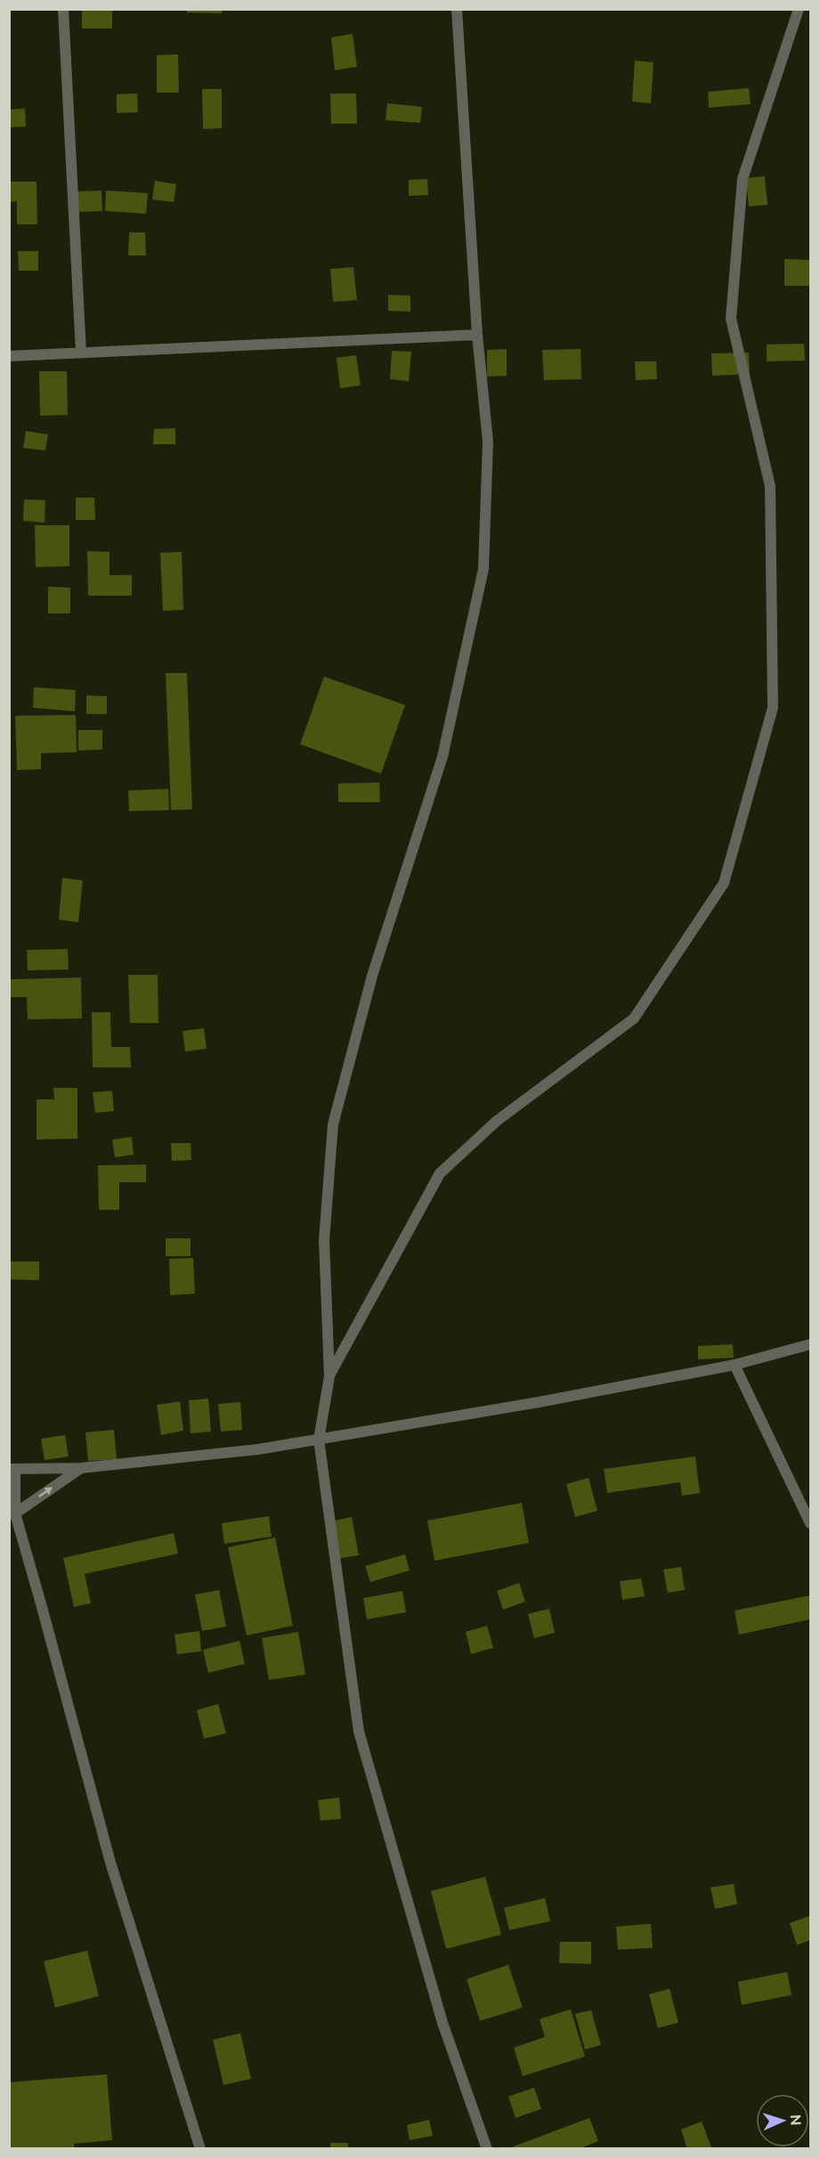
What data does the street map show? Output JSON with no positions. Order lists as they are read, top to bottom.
{
  "north": "right"
}
